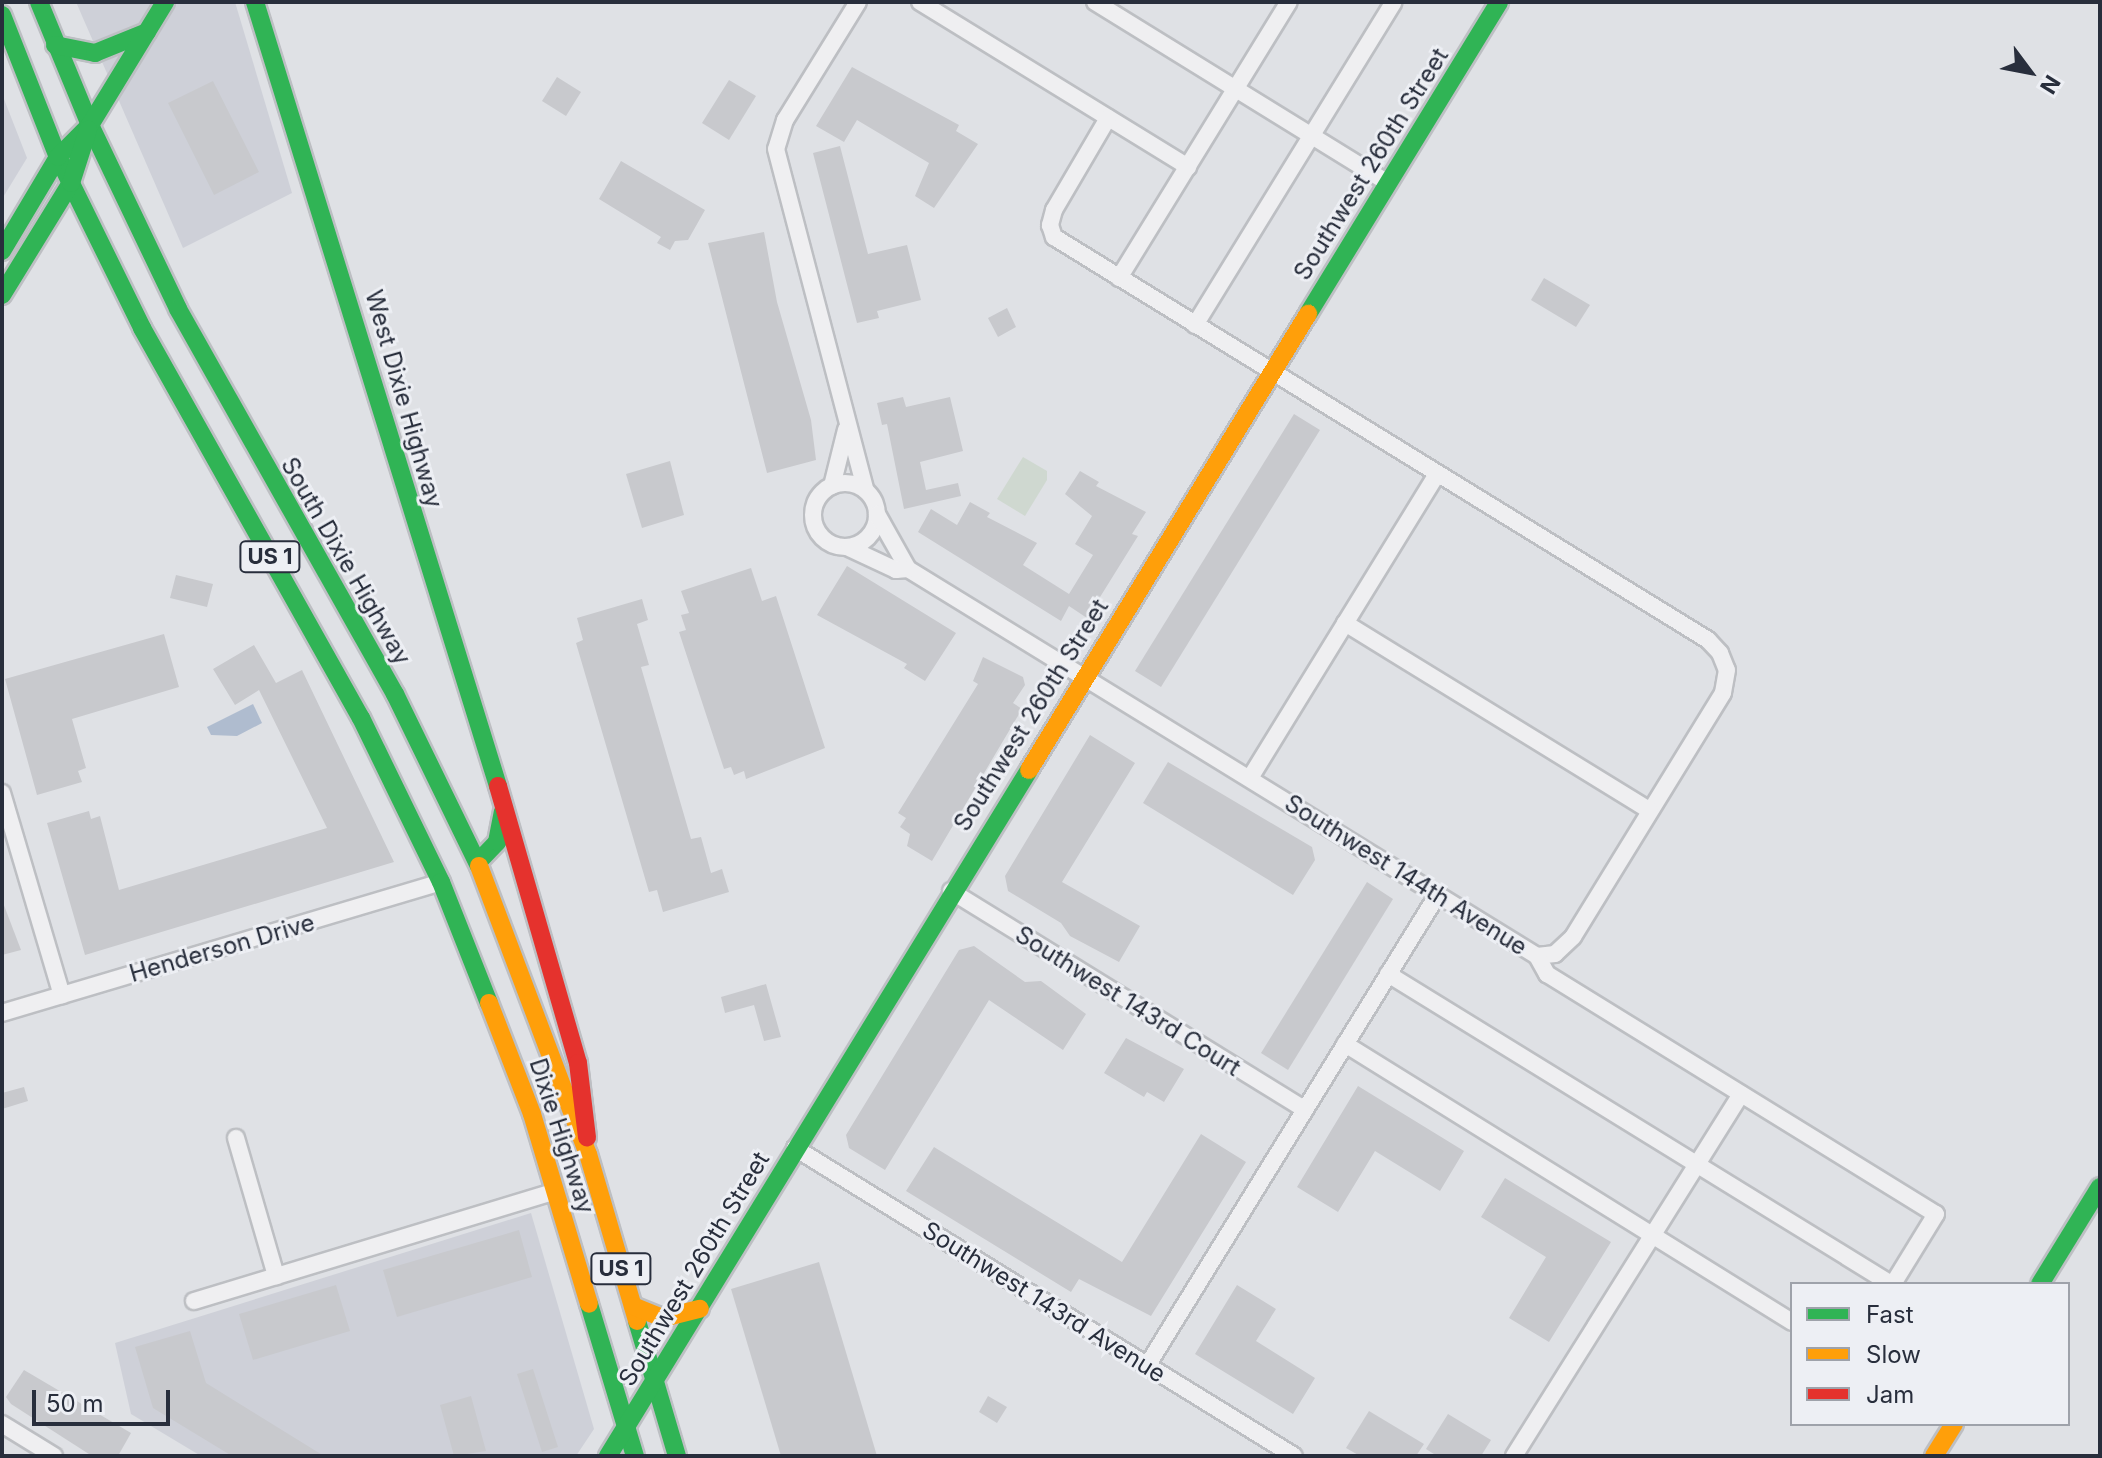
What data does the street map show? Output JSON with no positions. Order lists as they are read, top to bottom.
{
  "streets": {
    "main road": [
      "Southwest 260th Street",
      "West Dixie Highway",
      "US 1",
      "South Dixie Highway",
      "Dixie Highway"
    ],
    "street": [
      "Southwest 144th Avenue",
      "Henderson Drive",
      "Southwest 143rd Court",
      "Southwest 143rd Avenue"
    ]
  },
  "crossings": [
    ["Southwest 260th Street", "Southwest 144th Avenue"],
    ["Southwest 260th Street", "Southwest 143rd Court"],
    ["Southwest 260th Street", "Dixie Highway"],
    ["Southwest 260th Street", "Southwest 143rd Avenue"],
    ["West Dixie Highway", "South Dixie Highway"],
    ["West Dixie Highway", "Dixie Highway"],
    ["US 1", "Henderson Drive"],
    ["US 1", "Dixie Highway"],
    ["South Dixie Highway", "Dixie Highway"],
    ["Henderson Drive", "Dixie Highway"]
  ],
  "legend": ["Fast", "Slow", "Jam"],
  "scale_bar": "50 m",
  "north": "bottom right"
}
